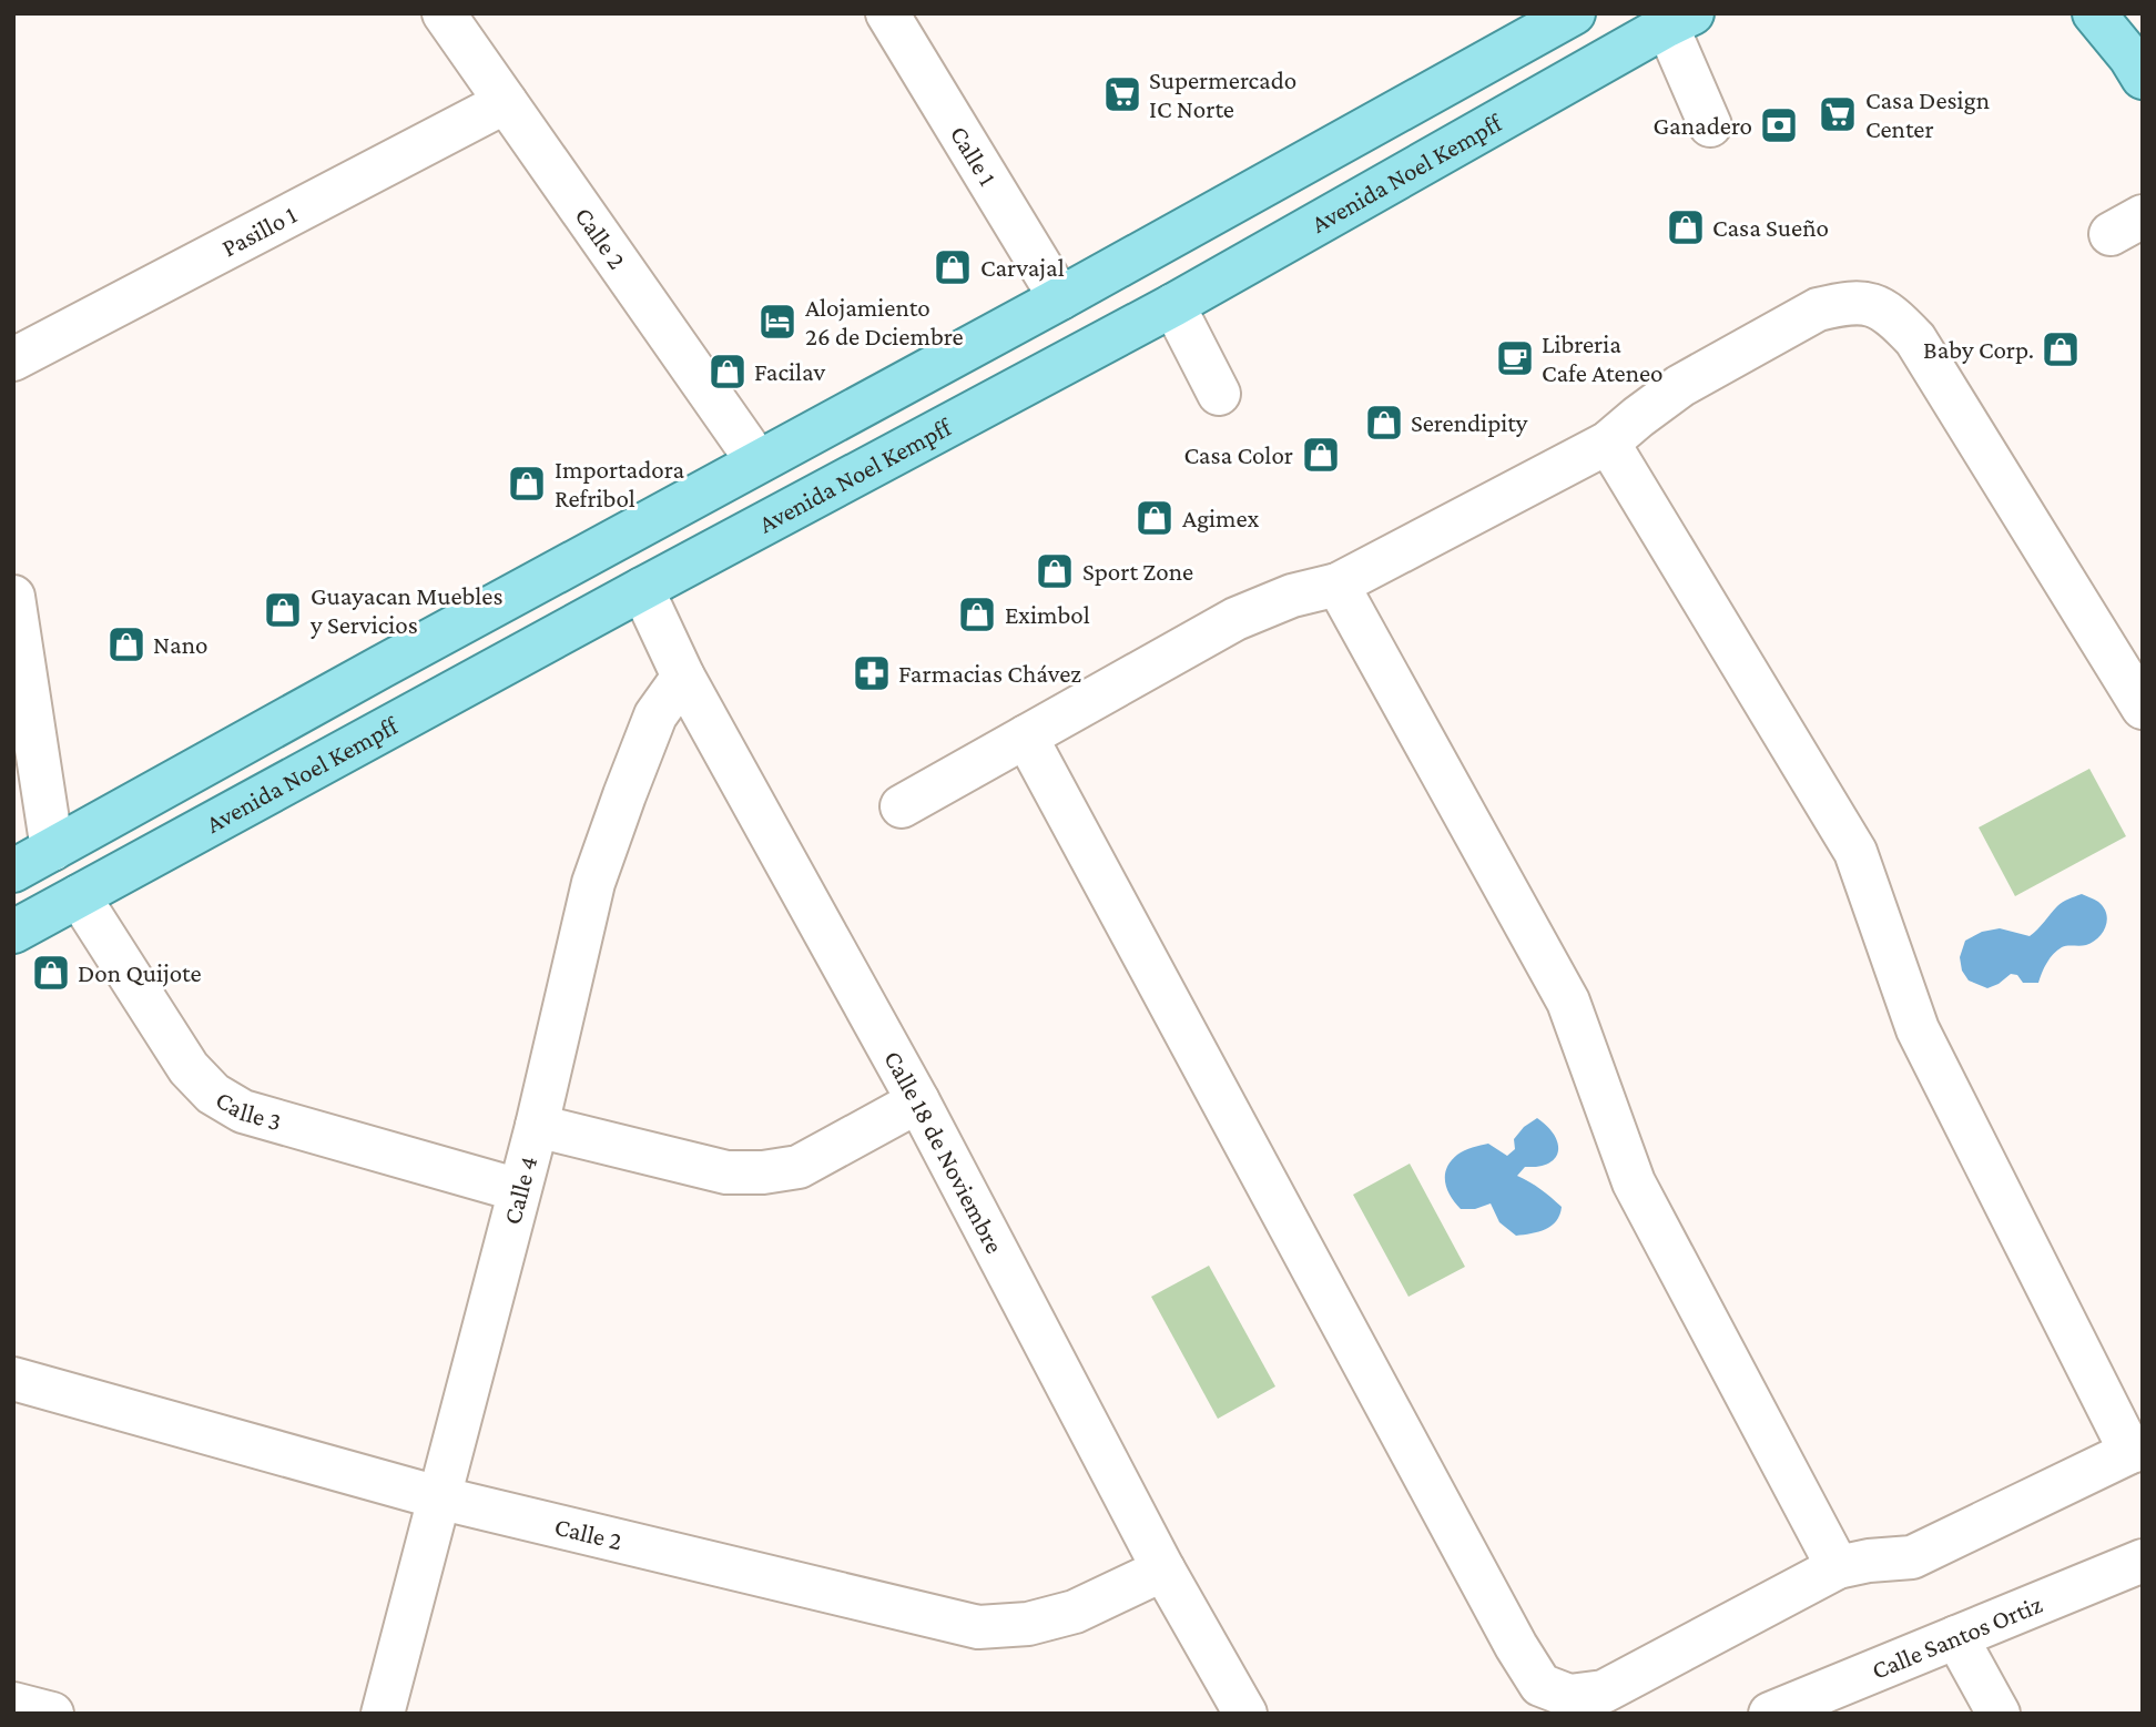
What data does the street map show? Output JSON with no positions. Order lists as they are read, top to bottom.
{
  "streets": {
    "main road": ["Avenida Noel Kempff"],
    "street": [
      "Calle 1",
      "Pasillo 1",
      "Calle 2",
      "Calle 3",
      "Calle 18 de Noviembre",
      "Calle 4",
      "Calle Santos Ortiz"
    ]
  },
  "crossings": [
    ["Avenida Noel Kempff", "Calle 3"],
    ["Avenida Noel Kempff", "Calle 18 de Noviembre"],
    ["Pasillo 1", "Calle 2"],
    ["Calle 2", "Calle 18 de Noviembre"],
    ["Calle 2", "Calle 4"],
    ["Calle 3", "Calle 4"],
    ["Calle 18 de Noviembre", "Calle 4"]
  ],
  "places": {
    "supermarket": ["Supermercado IC Norte", "Casa Design Center"],
    "bank": ["Ganadero"],
    "shop": [
      "Casa Sueño",
      "Carvajal",
      "Baby Corp.",
      "Facilav",
      "Serendipity",
      "Casa Color",
      "Importadora Refribol",
      "Agimex",
      "Sport Zone",
      "Guayacan Muebles y Servicios",
      "Eximbol",
      "Nano",
      "Don Quijote"
    ],
    "hotel": ["Alojamiento 26 de Dciembre"],
    "cafe": ["Libreria Cafe Ateneo"],
    "pharmacy": ["Farmacias Chávez"]
  }
}
